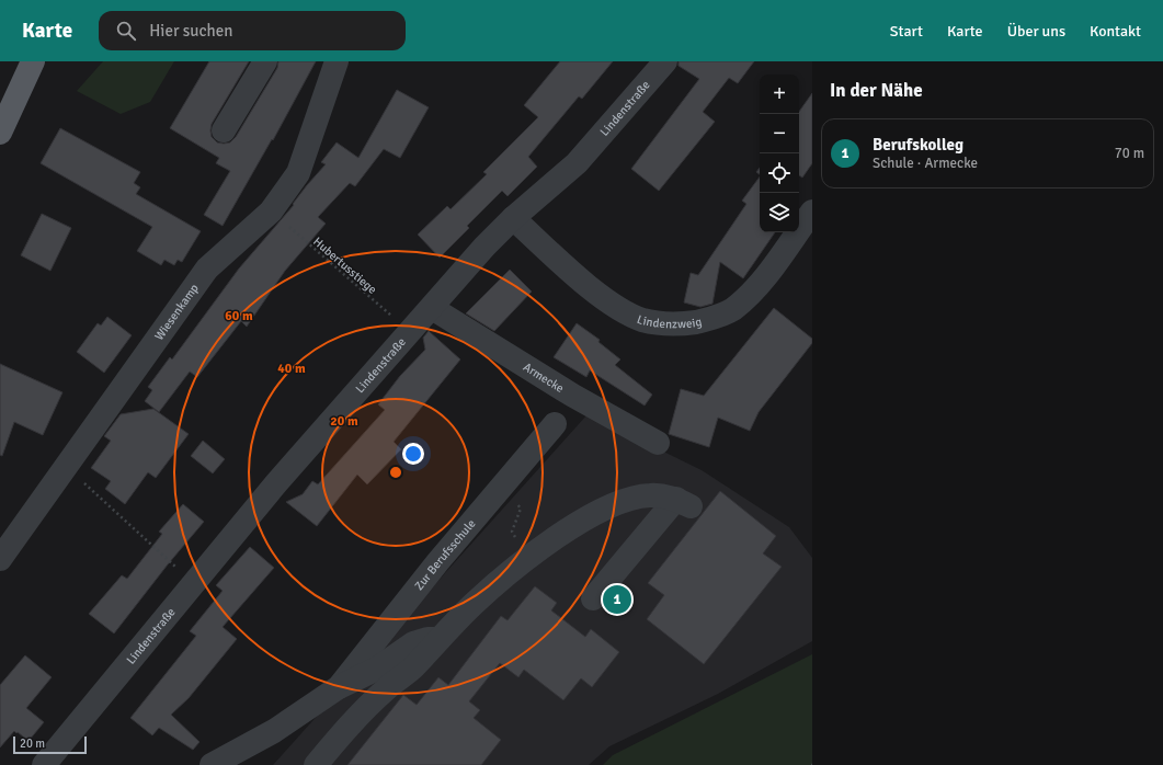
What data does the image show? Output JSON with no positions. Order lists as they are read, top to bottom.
{
  "streets": {
    "street": [
      "Lindenstraße",
      "Wiesenkamp",
      "Lindenzweig",
      "Armecke",
      "Zur Berufsschule"
    ],
    "path": ["Hubertusstiege"]
  },
  "crossings": [
    ["Lindenstraße", "Hubertusstiege"],
    ["Lindenstraße", "Lindenzweig"],
    ["Lindenstraße", "Armecke"],
    ["Hubertusstiege", "Wiesenkamp"]
  ],
  "scale_bar": "20 m",
  "page": {
    "header": "Karte",
    "search": "Hier suchen",
    "nav": [
      "Start",
      "Karte",
      "Über uns",
      "Kontakt"
    ],
    "heading": "In der Nähe",
    "map_buttons": ["+", "−"],
    "list": [
      {
        "mark": "1",
        "name": "Berufskolleg",
        "note": "Schule · Armecke",
        "value": "70 m"
      }
    ],
    "pins": "1",
    "scale": "20 m"
  },
  "rings": ["60 m", "40 m", "20 m"]
}
